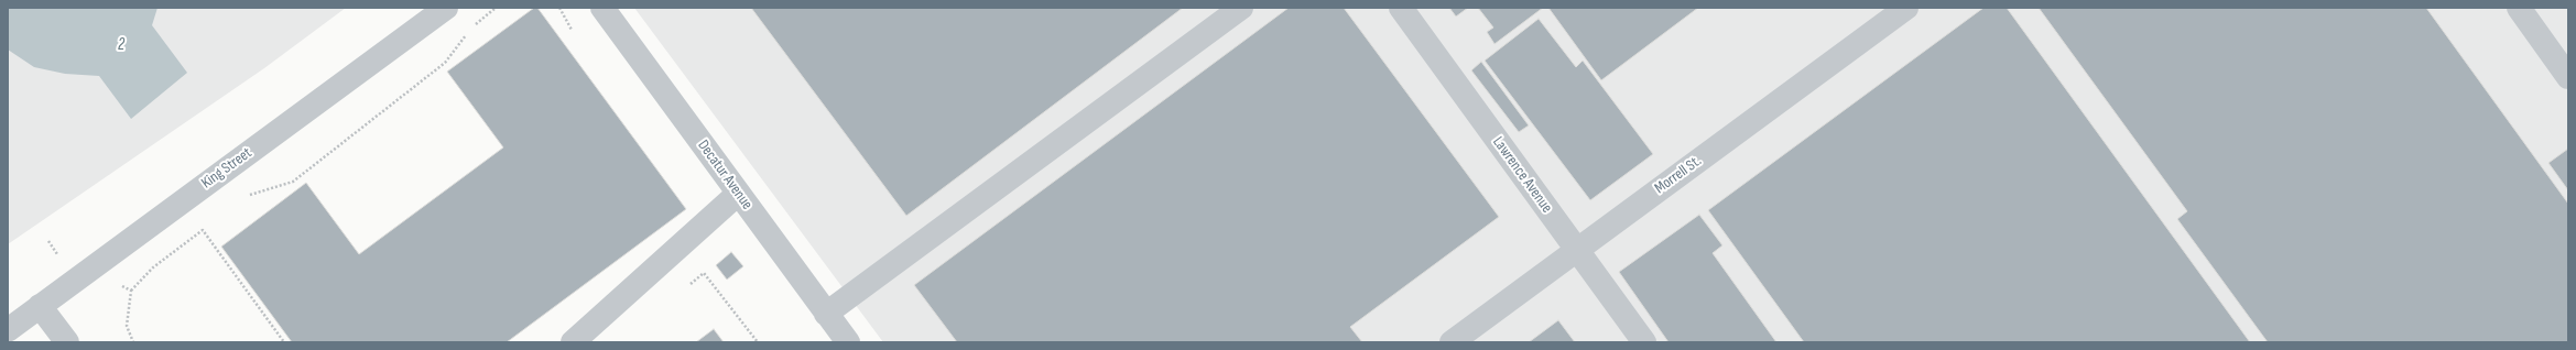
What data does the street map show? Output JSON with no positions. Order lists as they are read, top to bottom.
{
  "streets": {
    "street": [
      "King Street",
      "Decatur Avenue",
      "Lawrence Avenue",
      "Morrell St."
    ]
  },
  "crossings": [
    ["Lawrence Avenue", "Morrell St."]
  ],
  "water": ["2"]
}
